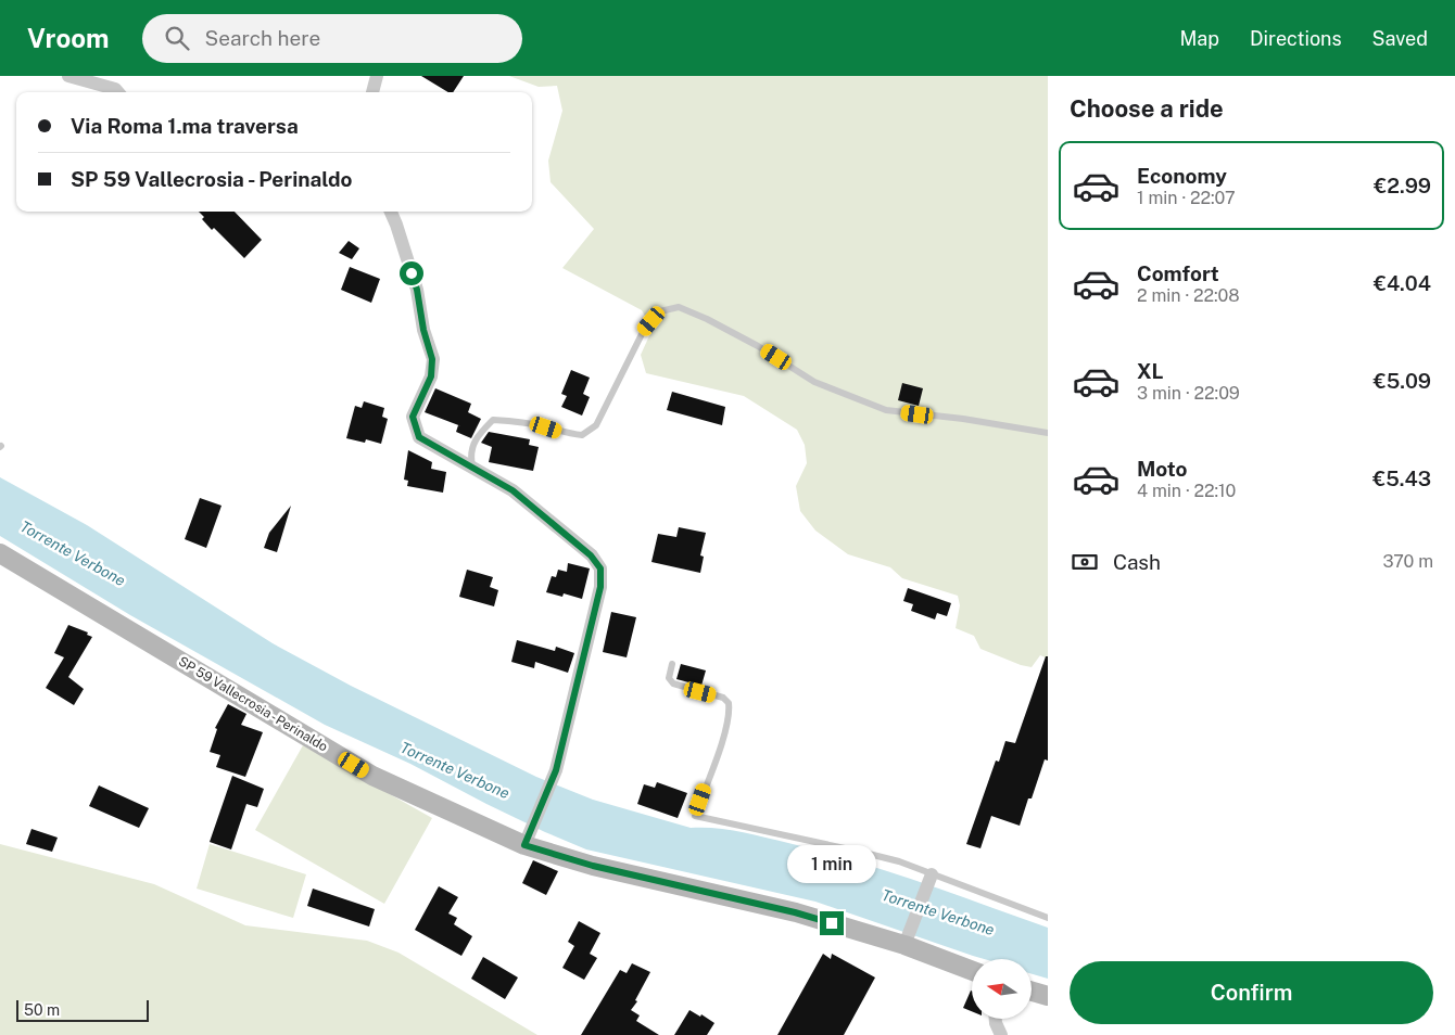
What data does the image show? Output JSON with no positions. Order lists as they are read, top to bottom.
{
  "streets": {
    "main road": ["SP 59 Vallecrosia - Perinaldo"]
  },
  "water": ["Torrente Verbone"],
  "scale_bar": "50 m",
  "north": "left",
  "page": {
    "header": "Vroom",
    "search": "Search here",
    "nav": ["Map", "Directions", "Saved"],
    "heading": "Choose a ride",
    "banner": ["Via Roma 1.ma traversa", "SP 59 Vallecrosia - Perinaldo"],
    "list": [
      {
        "name": "Economy",
        "note": "1 min · 22:07",
        "value": "€2.99"
      },
      {
        "name": "Comfort",
        "note": "2 min · 22:08",
        "value": "€4.04"
      },
      {
        "name": "XL",
        "note": "3 min · 22:09",
        "value": "€5.09"
      },
      {
        "name": "Moto",
        "note": "4 min · 22:10",
        "value": "€5.43"
      }
    ],
    "pay": ["Cash", "370 m"],
    "bubble": "1 min",
    "buttons": "Confirm",
    "scale": "50 m"
  }
}
